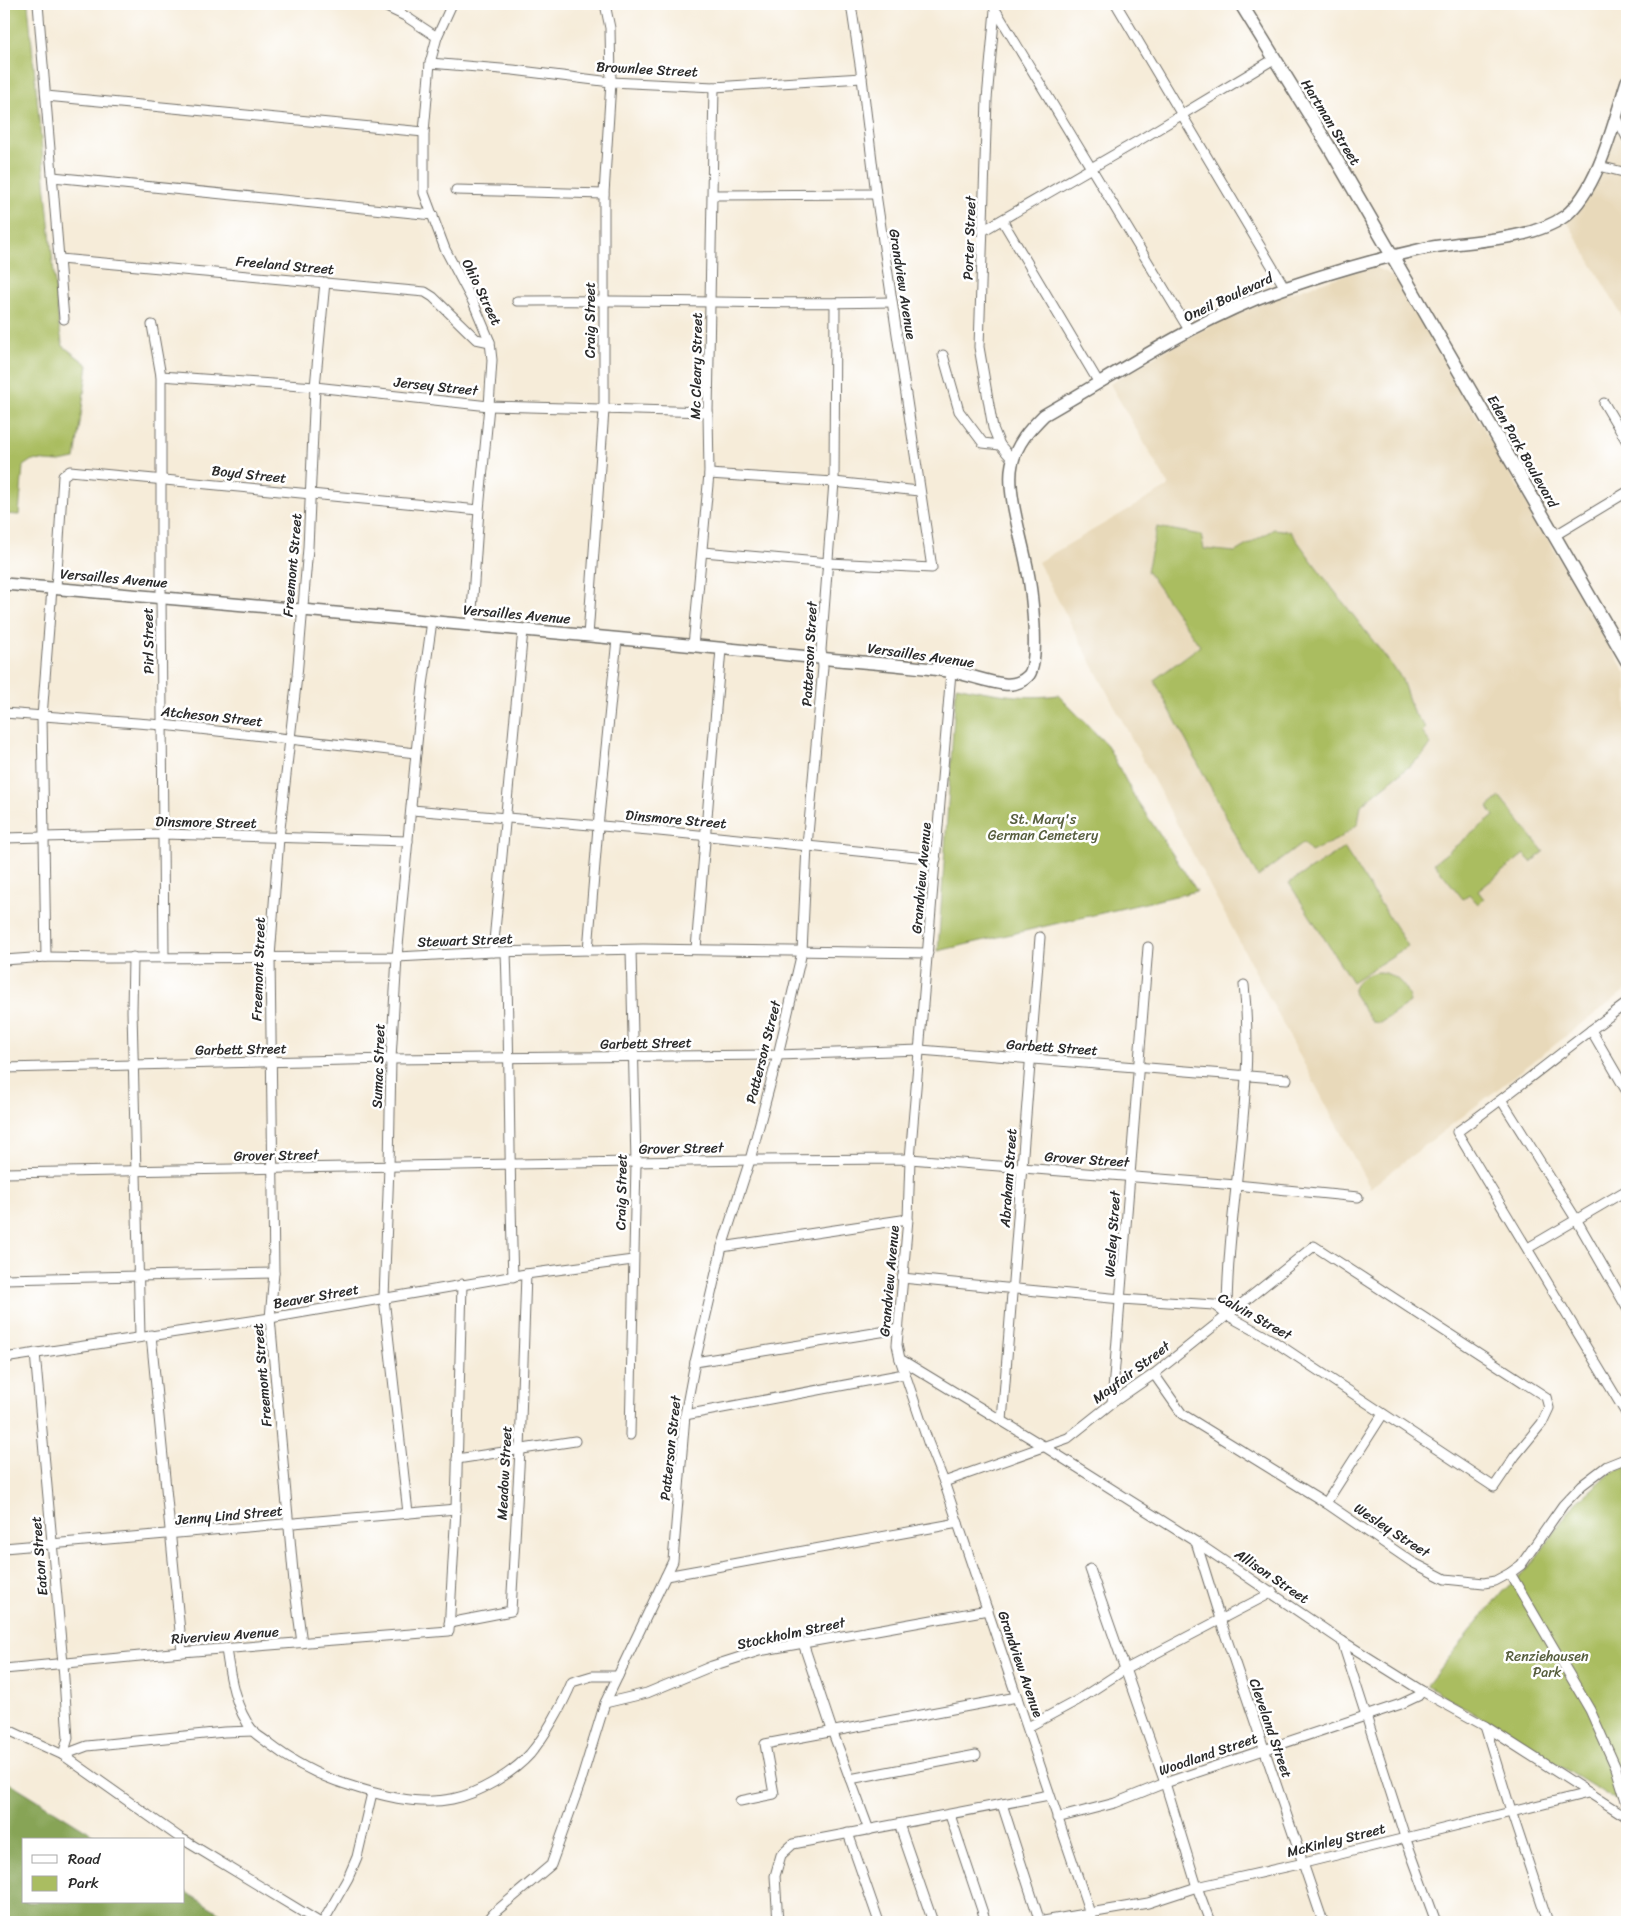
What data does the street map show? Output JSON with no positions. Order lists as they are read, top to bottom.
{
  "streets": {
    "main road": ["Hartman Street", "Eden Park Boulevard"],
    "street": [
      "Brownlee Street",
      "Porter Street",
      "Freeland Street",
      "Grandview Avenue",
      "Ohio Street",
      "Oneil Boulevard",
      "Craig Street",
      "Mc Cleary Street",
      "Jersey Street",
      "Boyd Street",
      "Freemont Street",
      "Versailles Avenue",
      "Pirl Street",
      "Patterson Street",
      "Atcheson Street",
      "Dinsmore Street",
      "Stewart Street",
      "Garbett Street",
      "Sumac Street",
      "Grover Street",
      "Abraham Street",
      "Wesley Street",
      "Beaver Street",
      "Calvin Street",
      "Mayfair Street",
      "Meadow Street",
      "Jenny Lind Street",
      "Eaton Street",
      "Allison Street",
      "Stockholm Street",
      "Riverview Avenue",
      "Cleveland Street",
      "Woodland Street",
      "McKinley Street"
    ]
  },
  "crossings": [
    ["Brownlee Street", "Grandview Avenue"],
    ["Brownlee Street", "Ohio Street"],
    ["Brownlee Street", "Craig Street"],
    ["Brownlee Street", "Mc Cleary Street"],
    ["Hartman Street", "Oneil Boulevard"],
    ["Hartman Street", "Eden Park Boulevard"],
    ["Porter Street", "Oneil Boulevard"],
    ["Freeland Street", "Ohio Street"],
    ["Freeland Street", "Freemont Street"],
    ["Grandview Avenue", "Versailles Avenue"],
    ["Grandview Avenue", "Patterson Street"],
    ["Grandview Avenue", "Dinsmore Street"],
    ["Grandview Avenue", "Stewart Street"],
    ["Grandview Avenue", "Garbett Street"],
    ["Grandview Avenue", "Grover Street"],
    ["Grandview Avenue", "Calvin Street"],
    ["Grandview Avenue", "Mayfair Street"],
    ["Grandview Avenue", "Allison Street"],
    ["Grandview Avenue", "Stockholm Street"],
    ["Grandview Avenue", "Woodland Street"],
    ["Grandview Avenue", "McKinley Street"],
    ["Ohio Street", "Jersey Street"],
    ["Ohio Street", "Boyd Street"],
    ["Ohio Street", "Versailles Avenue"],
    ["Oneil Boulevard", "Eden Park Boulevard"],
    ["Oneil Boulevard", "Versailles Avenue"],
    ["Craig Street", "Jersey Street"],
    ["Craig Street", "Versailles Avenue"],
    ["Craig Street", "Stewart Street"],
    ["Craig Street", "Garbett Street"],
    ["Craig Street", "Grover Street"],
    ["Craig Street", "Beaver Street"],
    ["Mc Cleary Street", "Jersey Street"],
    ["Mc Cleary Street", "Versailles Avenue"],
    ["Jersey Street", "Freemont Street"],
    ["Jersey Street", "Pirl Street"],
    ["Boyd Street", "Freemont Street"],
    ["Boyd Street", "Versailles Avenue"],
    ["Boyd Street", "Pirl Street"],
    ["Boyd Street", "Atcheson Street"],
    ["Boyd Street", "Dinsmore Street"],
    ["Boyd Street", "Stewart Street"],
    ["Freemont Street", "Versailles Avenue"],
    ["Freemont Street", "Atcheson Street"],
    ["Freemont Street", "Dinsmore Street"],
    ["Freemont Street", "Stewart Street"],
    ["Freemont Street", "Garbett Street"],
    ["Freemont Street", "Grover Street"],
    ["Freemont Street", "Beaver Street"],
    ["Freemont Street", "Jenny Lind Street"],
    ["Freemont Street", "Riverview Avenue"],
    ["Versailles Avenue", "Pirl Street"],
    ["Versailles Avenue", "Patterson Street"],
    ["Versailles Avenue", "Sumac Street"],
    ["Pirl Street", "Atcheson Street"],
    ["Pirl Street", "Dinsmore Street"],
    ["Pirl Street", "Stewart Street"],
    ["Patterson Street", "Dinsmore Street"],
    ["Patterson Street", "Stewart Street"],
    ["Patterson Street", "Garbett Street"],
    ["Patterson Street", "Grover Street"],
    ["Patterson Street", "Stockholm Street"],
    ["Atcheson Street", "Sumac Street"],
    ["Dinsmore Street", "Sumac Street"],
    ["Stewart Street", "Sumac Street"],
    ["Garbett Street", "Sumac Street"],
    ["Garbett Street", "Abraham Street"],
    ["Garbett Street", "Wesley Street"],
    ["Sumac Street", "Grover Street"],
    ["Sumac Street", "Beaver Street"],
    ["Sumac Street", "Jenny Lind Street"],
    ["Grover Street", "Abraham Street"],
    ["Grover Street", "Wesley Street"],
    ["Abraham Street", "Calvin Street"],
    ["Abraham Street", "Allison Street"],
    ["Wesley Street", "Calvin Street"],
    ["Wesley Street", "Mayfair Street"],
    ["Beaver Street", "Meadow Street"],
    ["Beaver Street", "Eaton Street"],
    ["Calvin Street", "Mayfair Street"],
    ["Mayfair Street", "Allison Street"],
    ["Meadow Street", "Riverview Avenue"],
    ["Jenny Lind Street", "Eaton Street"],
    ["Eaton Street", "Riverview Avenue"],
    ["Allison Street", "Cleveland Street"],
    ["Allison Street", "Woodland Street"],
    ["Allison Street", "McKinley Street"],
    ["Cleveland Street", "Woodland Street"],
    ["Cleveland Street", "McKinley Street"]
  ],
  "parks": ["St. Mary's German Cemetery", "Renziehausen Park"],
  "legend": ["Road", "Park"]
}
